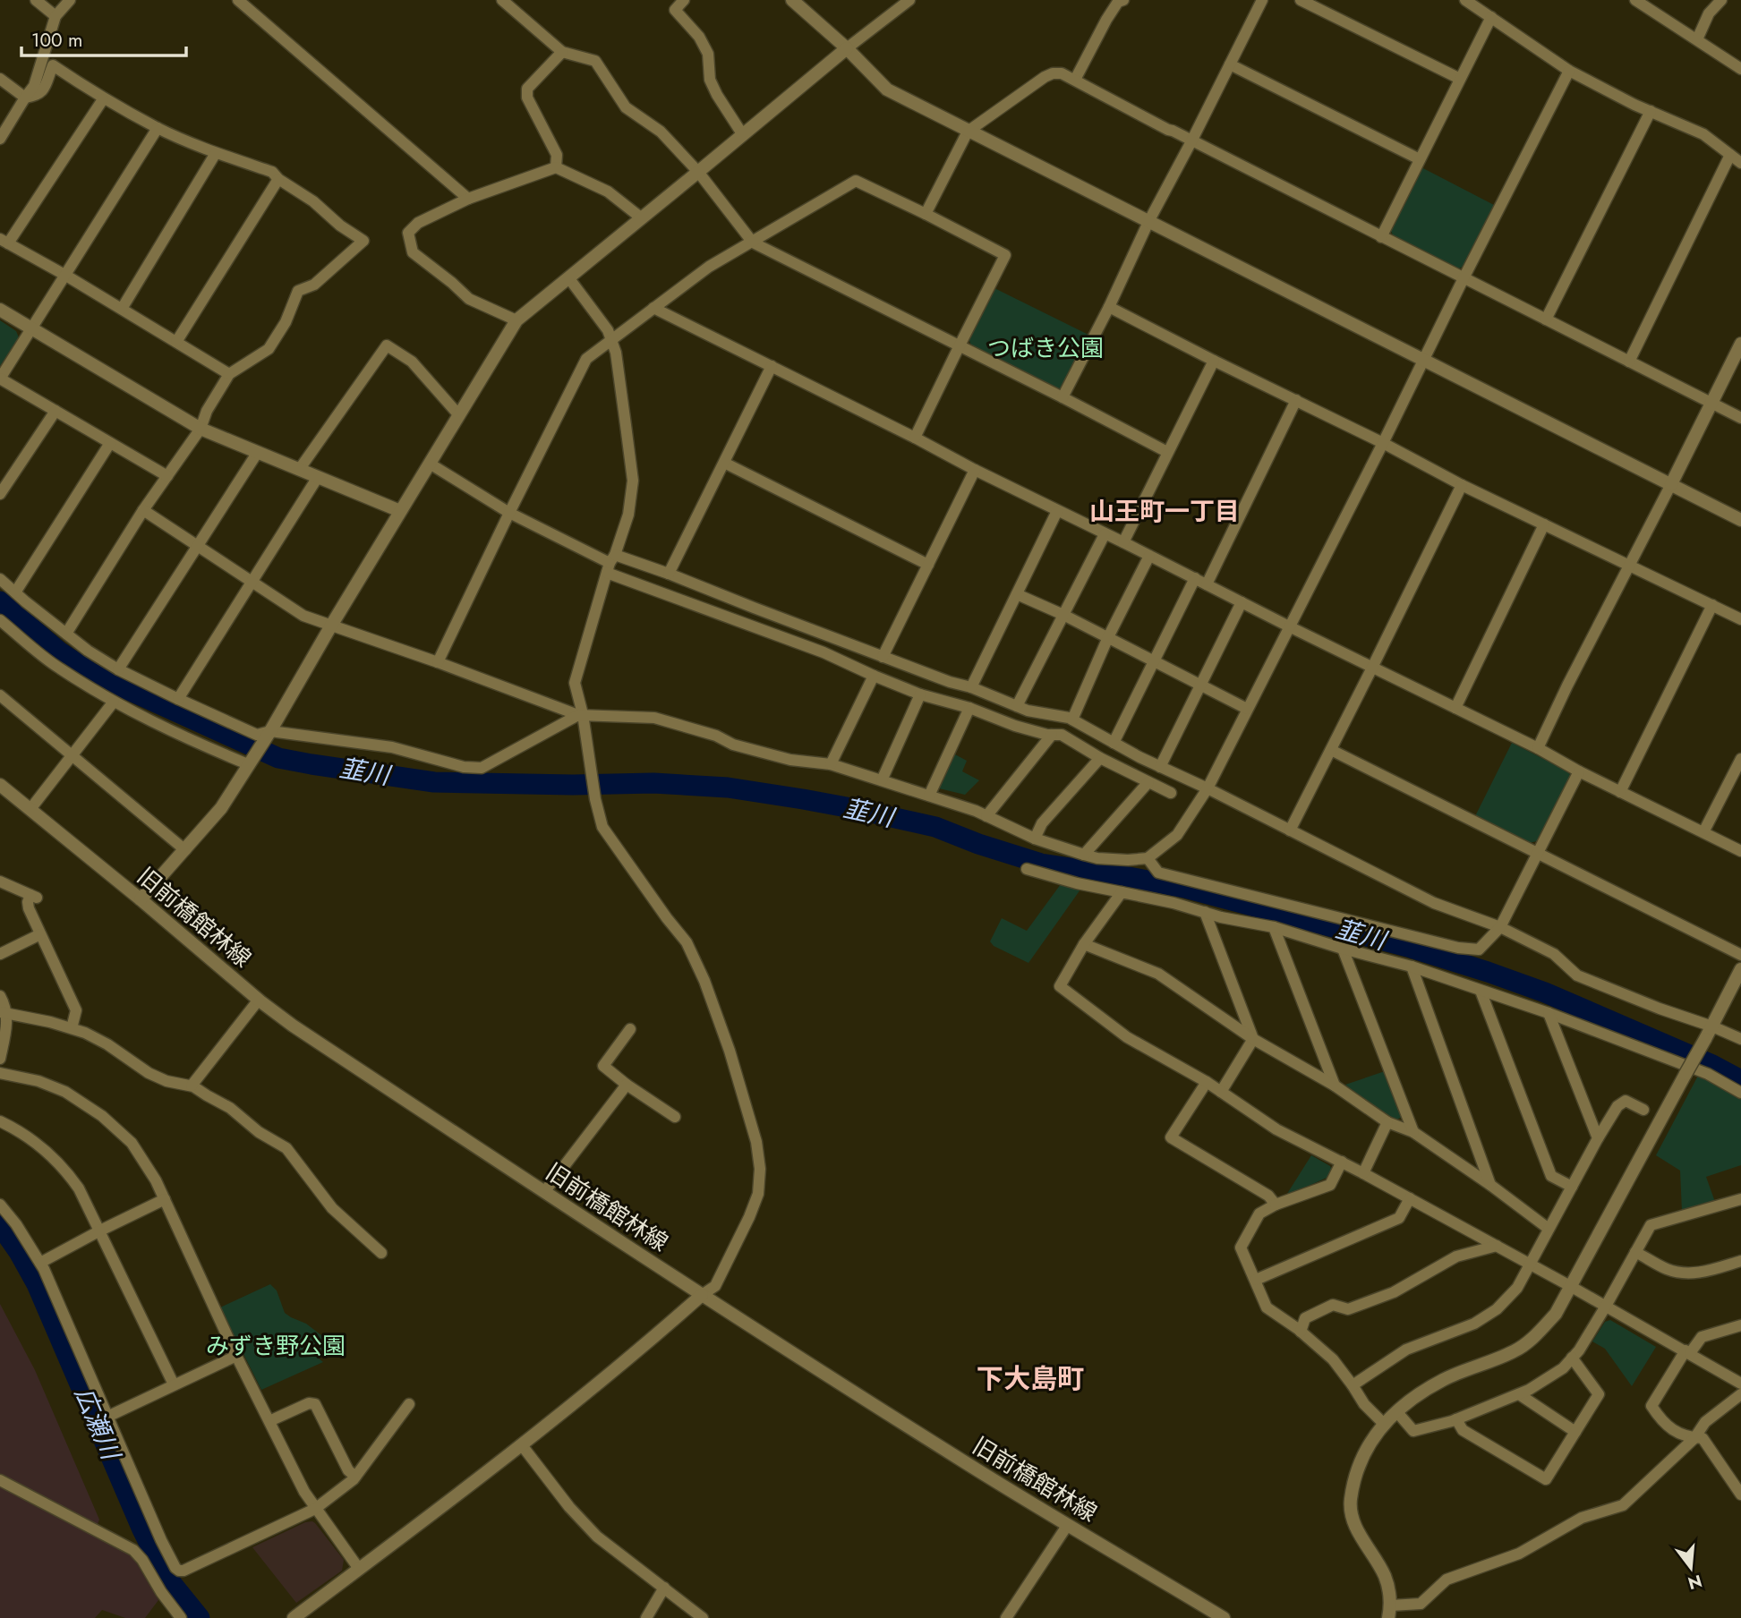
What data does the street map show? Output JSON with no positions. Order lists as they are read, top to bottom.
{
  "streets": {
    "street": ["旧前橋館林線"]
  },
  "districts": ["山王町一丁目", "下大島町"],
  "water": ["韮川", "広瀬川"],
  "parks": ["つばき公園", "みずき野公園"],
  "scale_bar": "100 m",
  "north": "bottom"
}
